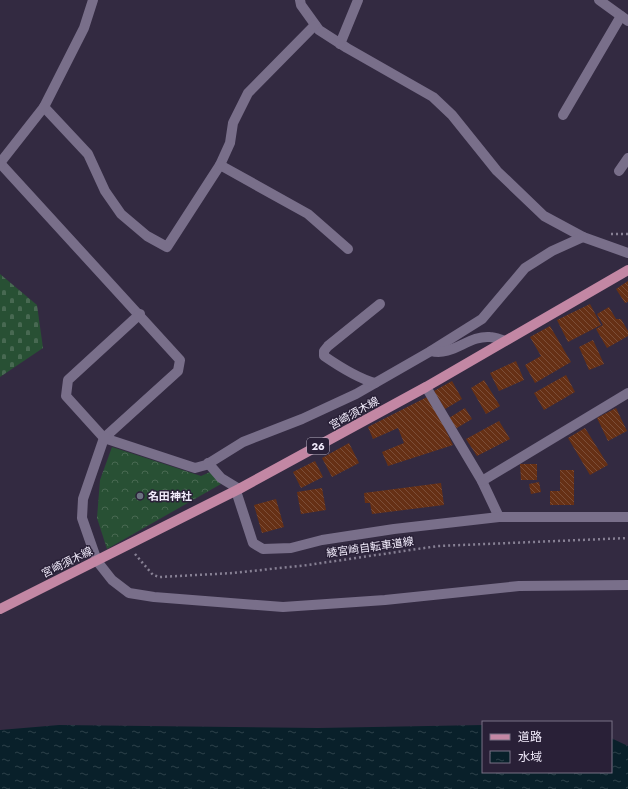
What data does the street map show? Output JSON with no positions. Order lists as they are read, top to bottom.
{
  "streets": {
    "main road": ["宮崎須木線", "26"],
    "path": ["綾宮崎自転車道線"]
  },
  "crossings": [
    ["宮崎須木線", "綾宮崎自転車道線"]
  ],
  "places": ["名田神社"],
  "legend": ["道路", "水域"]
}
